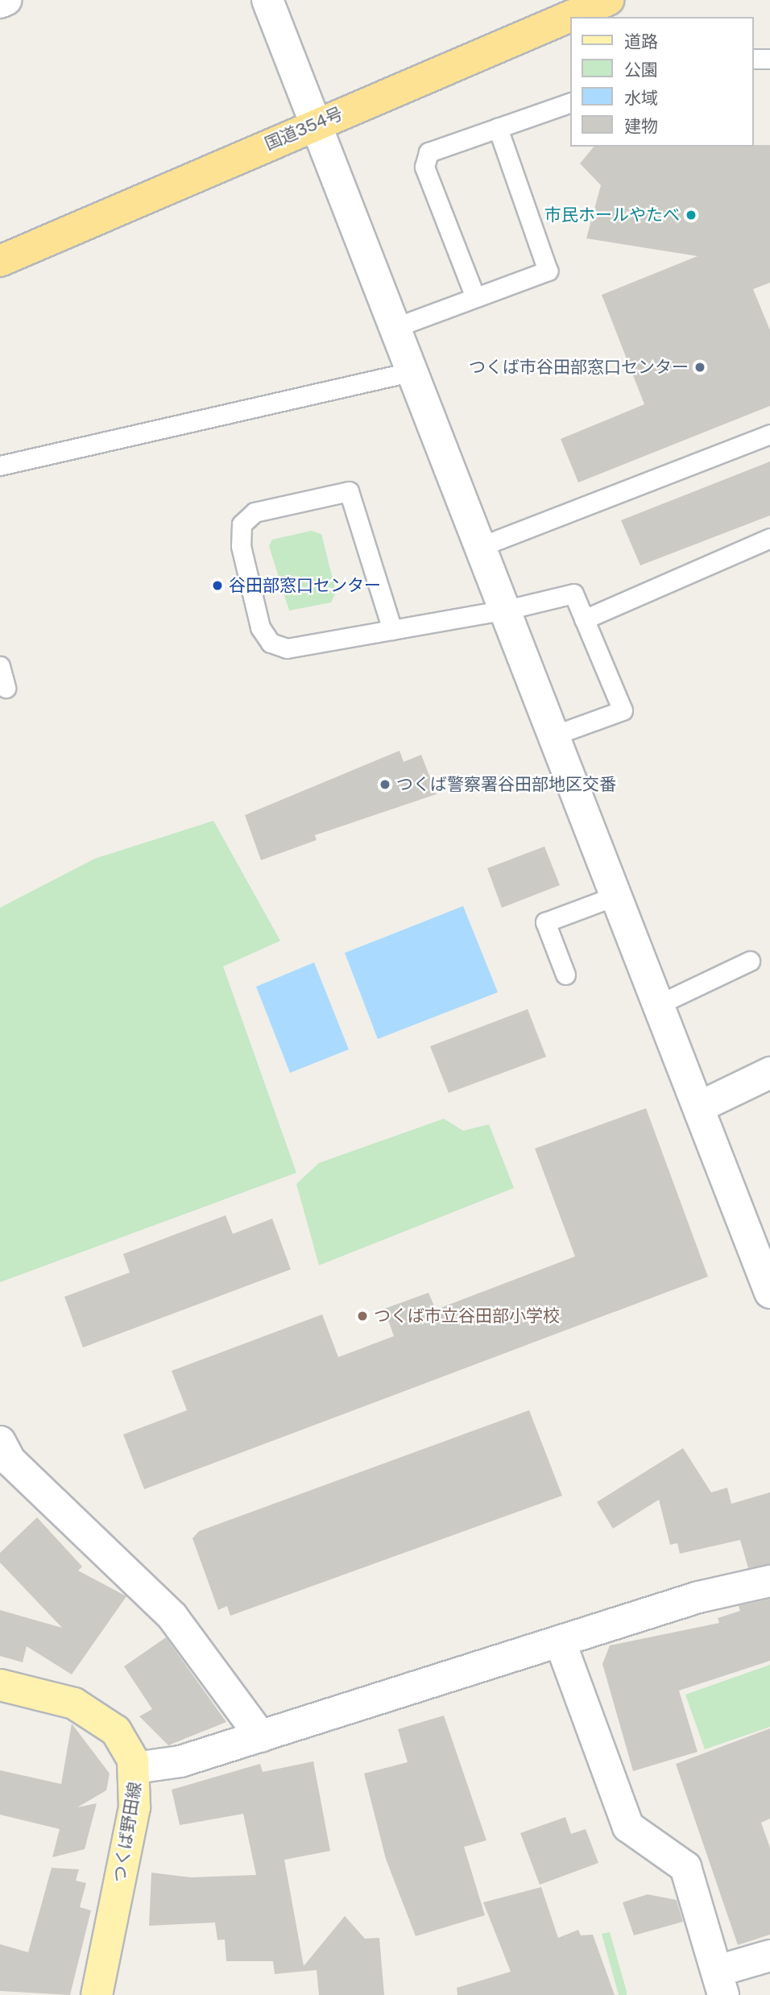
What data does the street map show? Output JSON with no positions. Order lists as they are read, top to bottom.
{
  "streets": {
    "highway": ["国道354号"],
    "main road": ["つくば野田線"]
  },
  "places": [
    "市民ホールやたべ",
    "つくば市谷田部窓口センター",
    "谷田部窓口センター",
    "つくば警察署谷田部地区交番",
    "つくば市立谷田部小学校"
  ],
  "legend": [
    "道路",
    "公園",
    "水域",
    "建物"
  ]
}
